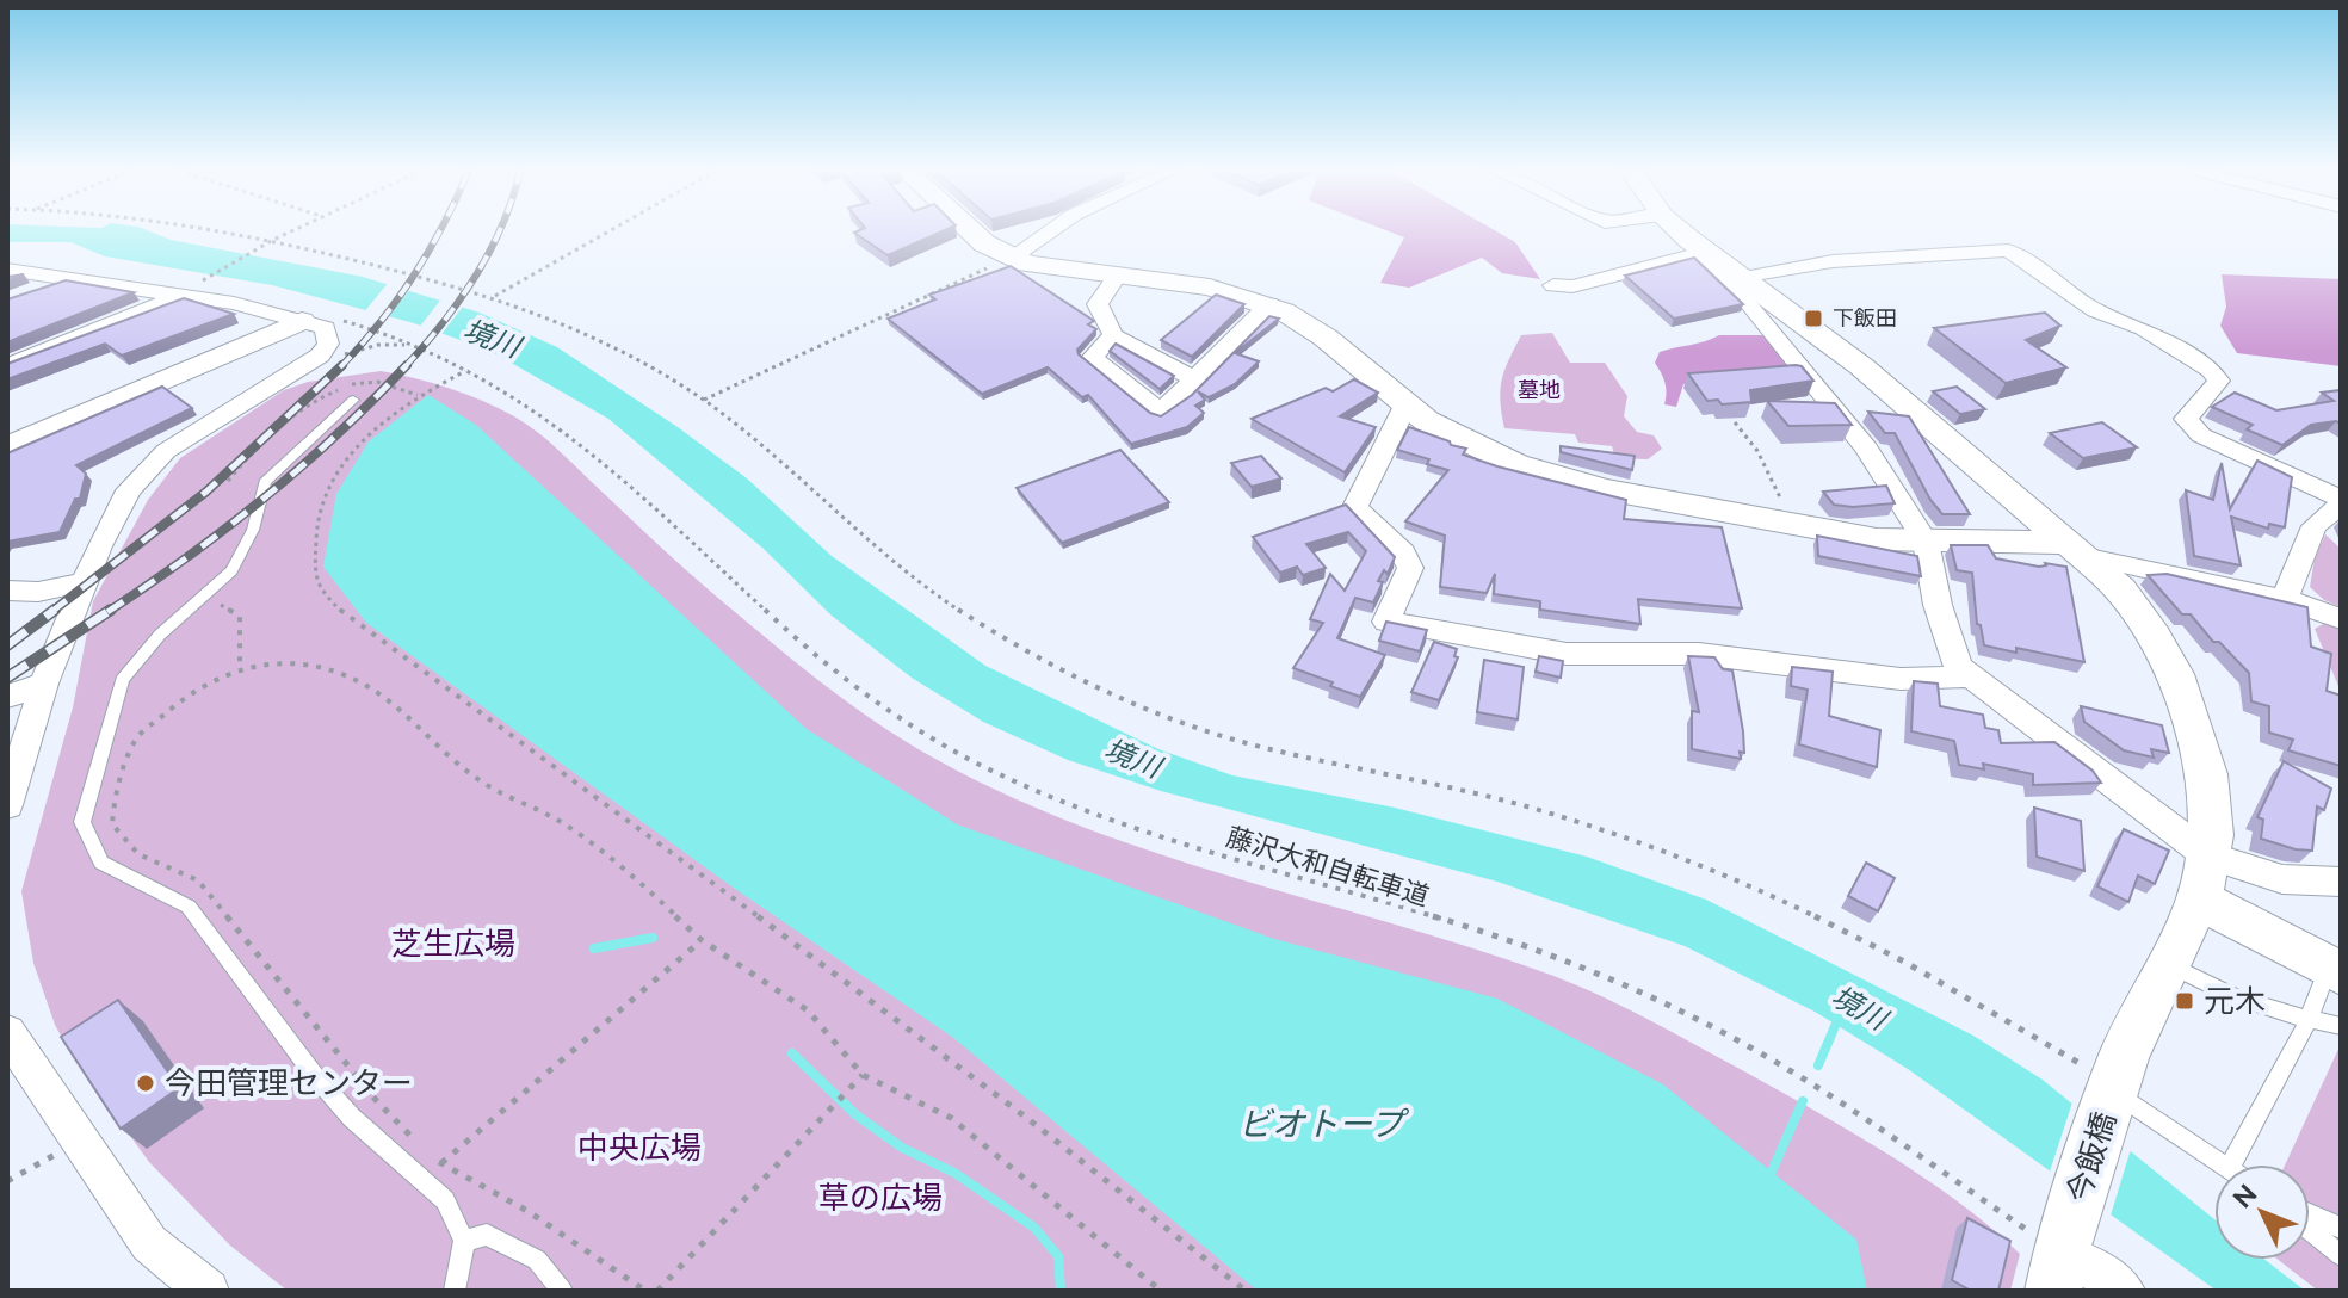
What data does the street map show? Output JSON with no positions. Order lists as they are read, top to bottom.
{
  "streets": {
    "street": ["今飯橋"],
    "path": ["藤沢大和自転車道"]
  },
  "crossings": [
    ["藤沢大和自転車道", "今飯橋"]
  ],
  "water": ["境川", "ビオトープ"],
  "parks": [
    "墓地",
    "芝生広場",
    "中央広場",
    "草の広場"
  ],
  "places": {
    "transit": ["下飯田", "元木"],
    "other": ["今田管理センター"]
  },
  "north": "top left"
}
